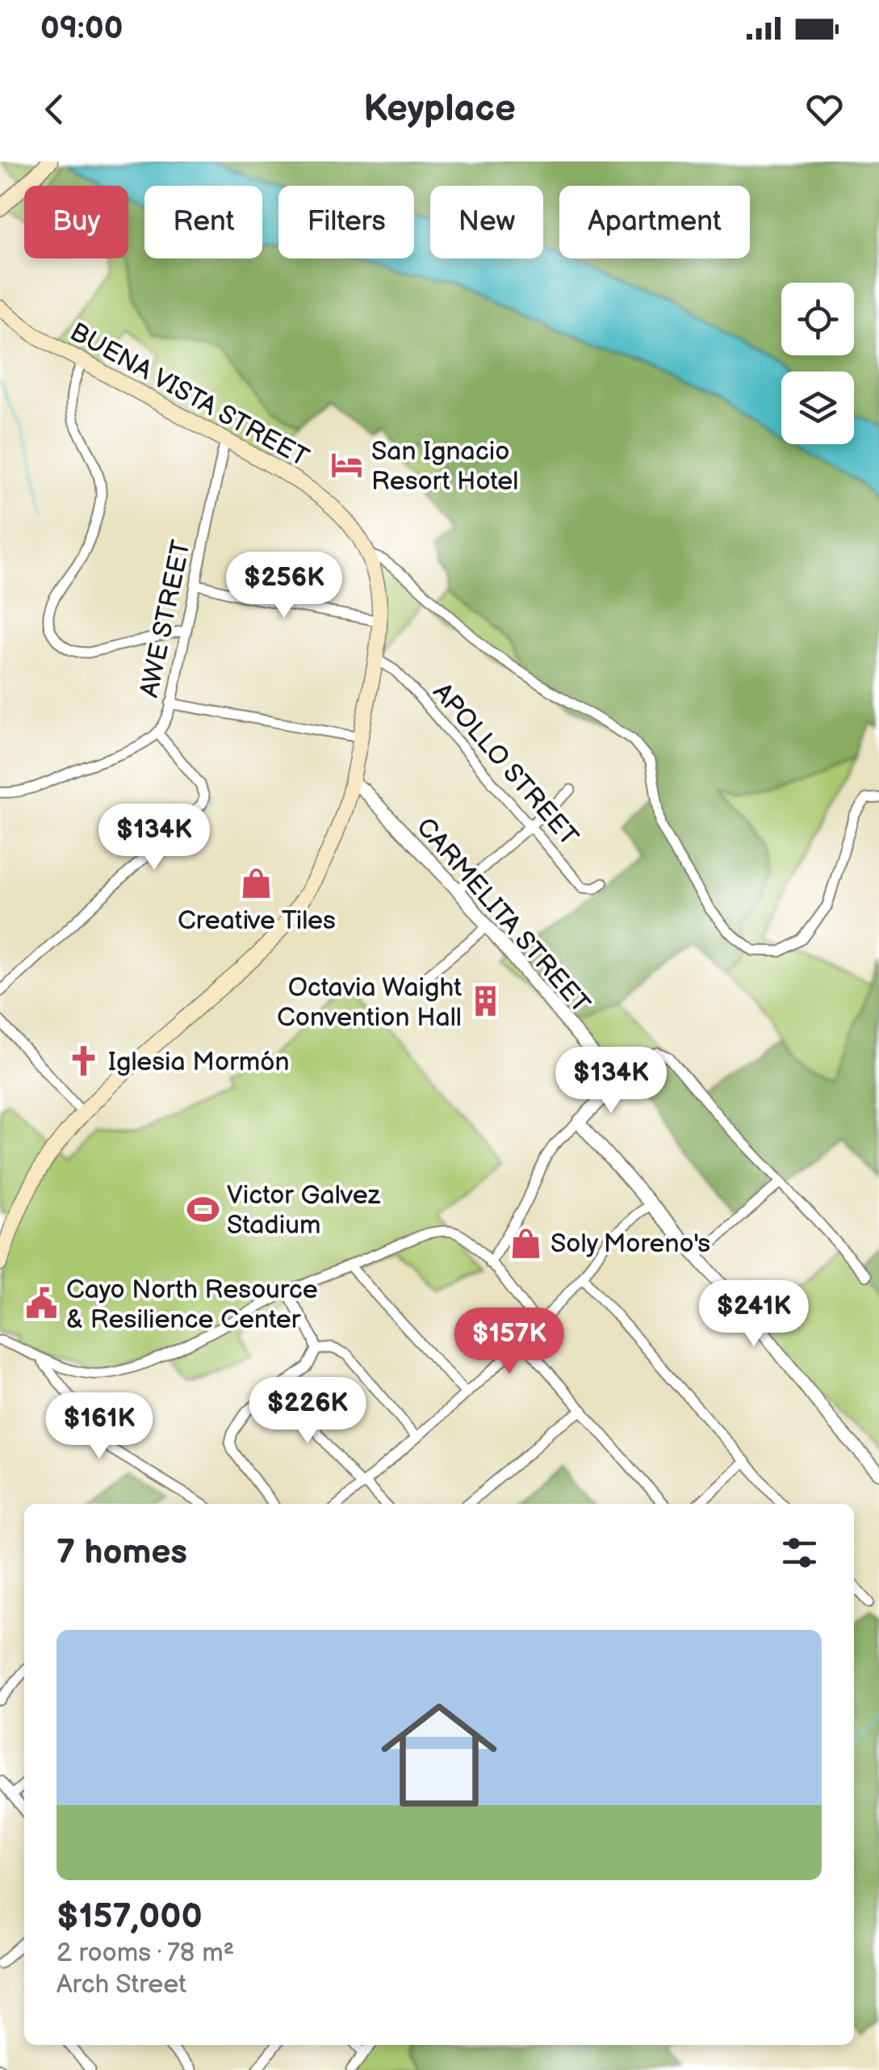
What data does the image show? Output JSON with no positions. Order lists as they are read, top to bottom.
{
  "streets": {
    "main road": ["BUENA VISTA STREET"],
    "street": ["AWE STREET", "APOLLO STREET", "CARMELITA STREET"]
  },
  "crossings": [
    ["BUENA VISTA STREET", "AWE STREET"],
    ["BUENA VISTA STREET", "APOLLO STREET"],
    ["BUENA VISTA STREET", "CARMELITA STREET"]
  ],
  "places": {
    "hotel": ["San Ignacio Resort Hotel"],
    "shop": ["Creative Tiles", "Soly Moreno's"],
    "building": ["Octavia Waight Convention Hall"],
    "church": ["Iglesia Mormón"],
    "sports": ["Victor Galvez Stadium"],
    "public building": ["Cayo North Resource & Resilience Center"]
  },
  "page": {
    "status": "09:00",
    "header": "Keyplace",
    "chip": [
      "Buy",
      "Rent",
      "Filters",
      "New",
      "Apartment"
    ],
    "price": [
      "$256K",
      "$134K",
      "$134K",
      "$241K",
      "$157K",
      "$226K",
      "$161K"
    ],
    "heading": "7 homes",
    "list": [
      {
        "name": "$157,000",
        "note": "2 rooms · 78 m² · Arch Street"
      }
    ]
  }
}
